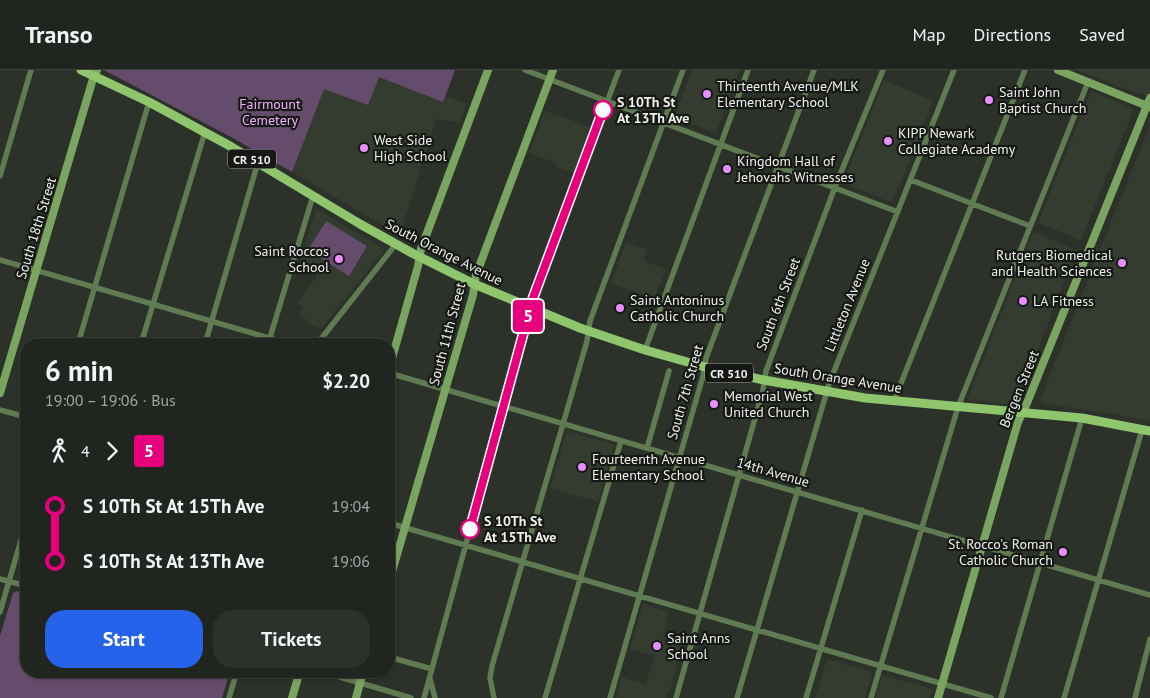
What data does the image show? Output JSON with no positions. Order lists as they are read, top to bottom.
{
  "streets": {
    "main road": ["CR 510", "South Orange Avenue"],
    "street": [
      "South 18th Street",
      "South 6th Street",
      "Littleton Avenue",
      "South 11th Street",
      "Bergen Street",
      "South 7th Street",
      "14th Avenue"
    ]
  },
  "crossings": [
    ["South 18th Street", "South Orange Avenue"],
    ["South Orange Avenue", "South 6th Street"],
    ["South Orange Avenue", "Littleton Avenue"],
    ["South Orange Avenue", "South 11th Street"],
    ["South Orange Avenue", "Bergen Street"],
    ["South Orange Avenue", "South 7th Street"],
    ["South 6th Street", "14th Avenue"],
    ["Littleton Avenue", "14th Avenue"],
    ["South 11th Street", "14th Avenue"],
    ["Bergen Street", "14th Avenue"],
    ["South 7th Street", "14th Avenue"]
  ],
  "parks": ["Fairmount Cemetery"],
  "places": [
    "Thirteenth Avenue/MLK Elementary School",
    "Saint John Baptist Church",
    "S 10Th St At 13Th Ave",
    "KIPP Newark Collegiate Academy",
    "West Side High School",
    "Kingdom Hall of Jehovahs Witnesses",
    "Saint Roccos School",
    "Rutgers Biomedical and Health Sciences",
    "LA Fitness",
    "Saint Antoninus Catholic Church",
    "Memorial West United Church",
    "Fourteenth Avenue Elementary School",
    "S 10Th St At 15Th Ave",
    "St. Rocco's Roman Catholic Church",
    "Saint Anns School"
  ],
  "lines": ["bus line 5"],
  "page": {
    "header": "Transo",
    "nav": ["Map", "Directions", "Saved"],
    "on_map": "5",
    "heading": ["6 min", "19:00 – 19:06 · Bus", "$2.20"],
    "legs": ["4", "5"],
    "list": [
      {
        "name": "S 10Th St At 15Th Ave",
        "value": "19:04"
      },
      {
        "name": "S 10Th St At 13Th Ave",
        "value": "19:06"
      }
    ],
    "buttons": ["Start", "Tickets"]
  }
}
